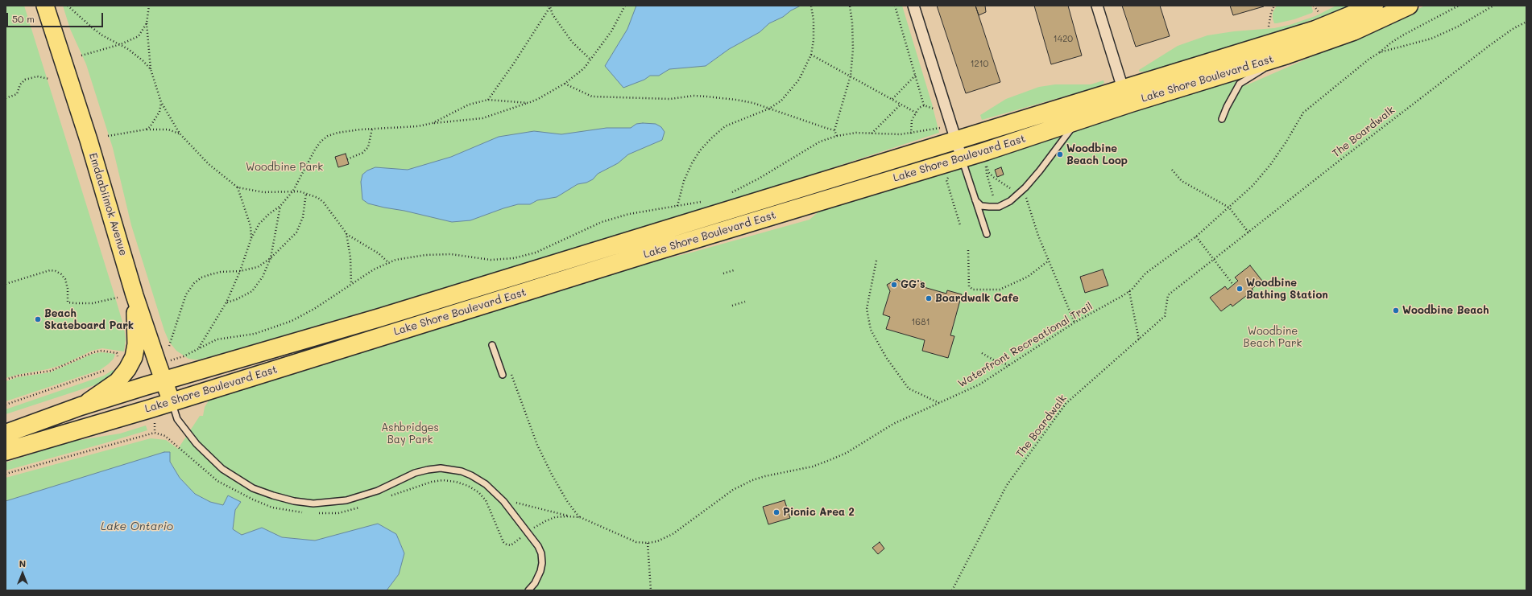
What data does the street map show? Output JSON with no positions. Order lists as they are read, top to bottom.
{
  "streets": {
    "highway": ["Lake Shore Boulevard East"],
    "main road": ["Emdaabiimok Avenue"],
    "path": ["The Boardwalk", "Waterfront Recreational Trail"]
  },
  "crossings": [
    ["Lake Shore Boulevard East", "Emdaabiimok Avenue"]
  ],
  "water": ["Lake Ontario"],
  "parks": ["Woodbine Park", "Woodbine Beach Park", "Ashbridges Bay Park"],
  "places": [
    "Woodbine Beach Loop",
    "GG’s",
    "Woodbine Bathing Station",
    "Boardwalk Cafe",
    "Woodbine Beach",
    "Beach Skateboard Park",
    "Picnic Area 2"
  ],
  "house_numbers": ["1420", "1210", "1681"],
  "scale_bar": "50 m",
  "north": "top"
}
